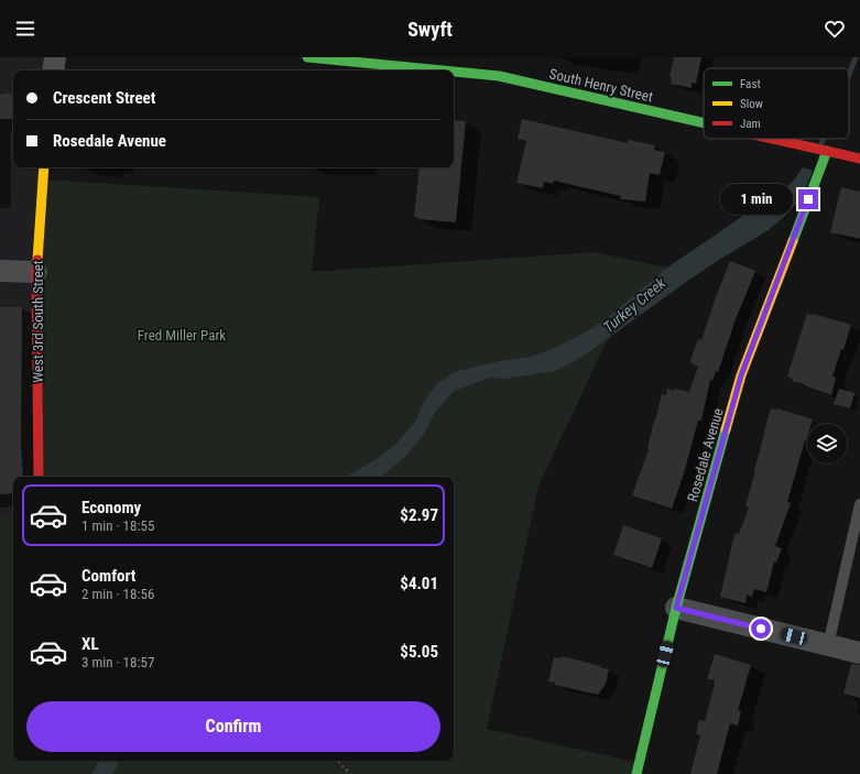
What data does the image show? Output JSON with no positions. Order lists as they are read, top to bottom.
{
  "streets": {
    "street": ["South Henry Street", "West 3rd South Street", "Rosedale Avenue"]
  },
  "crossings": [
    ["South Henry Street", "Rosedale Avenue"]
  ],
  "water": ["Turkey Creek"],
  "parks": ["Fred Miller Park"],
  "legend": ["Fast", "Slow", "Jam"],
  "page": {
    "header": "Swyft",
    "banner": ["Crescent Street", "Rosedale Avenue"],
    "bubble": "1 min",
    "list": [
      {
        "name": "Economy",
        "note": "1 min · 18:55",
        "value": "$2.97"
      },
      {
        "name": "Comfort",
        "note": "2 min · 18:56",
        "value": "$4.01"
      },
      {
        "name": "XL",
        "note": "3 min · 18:57",
        "value": "$5.05"
      }
    ],
    "buttons": "Confirm"
  }
}
